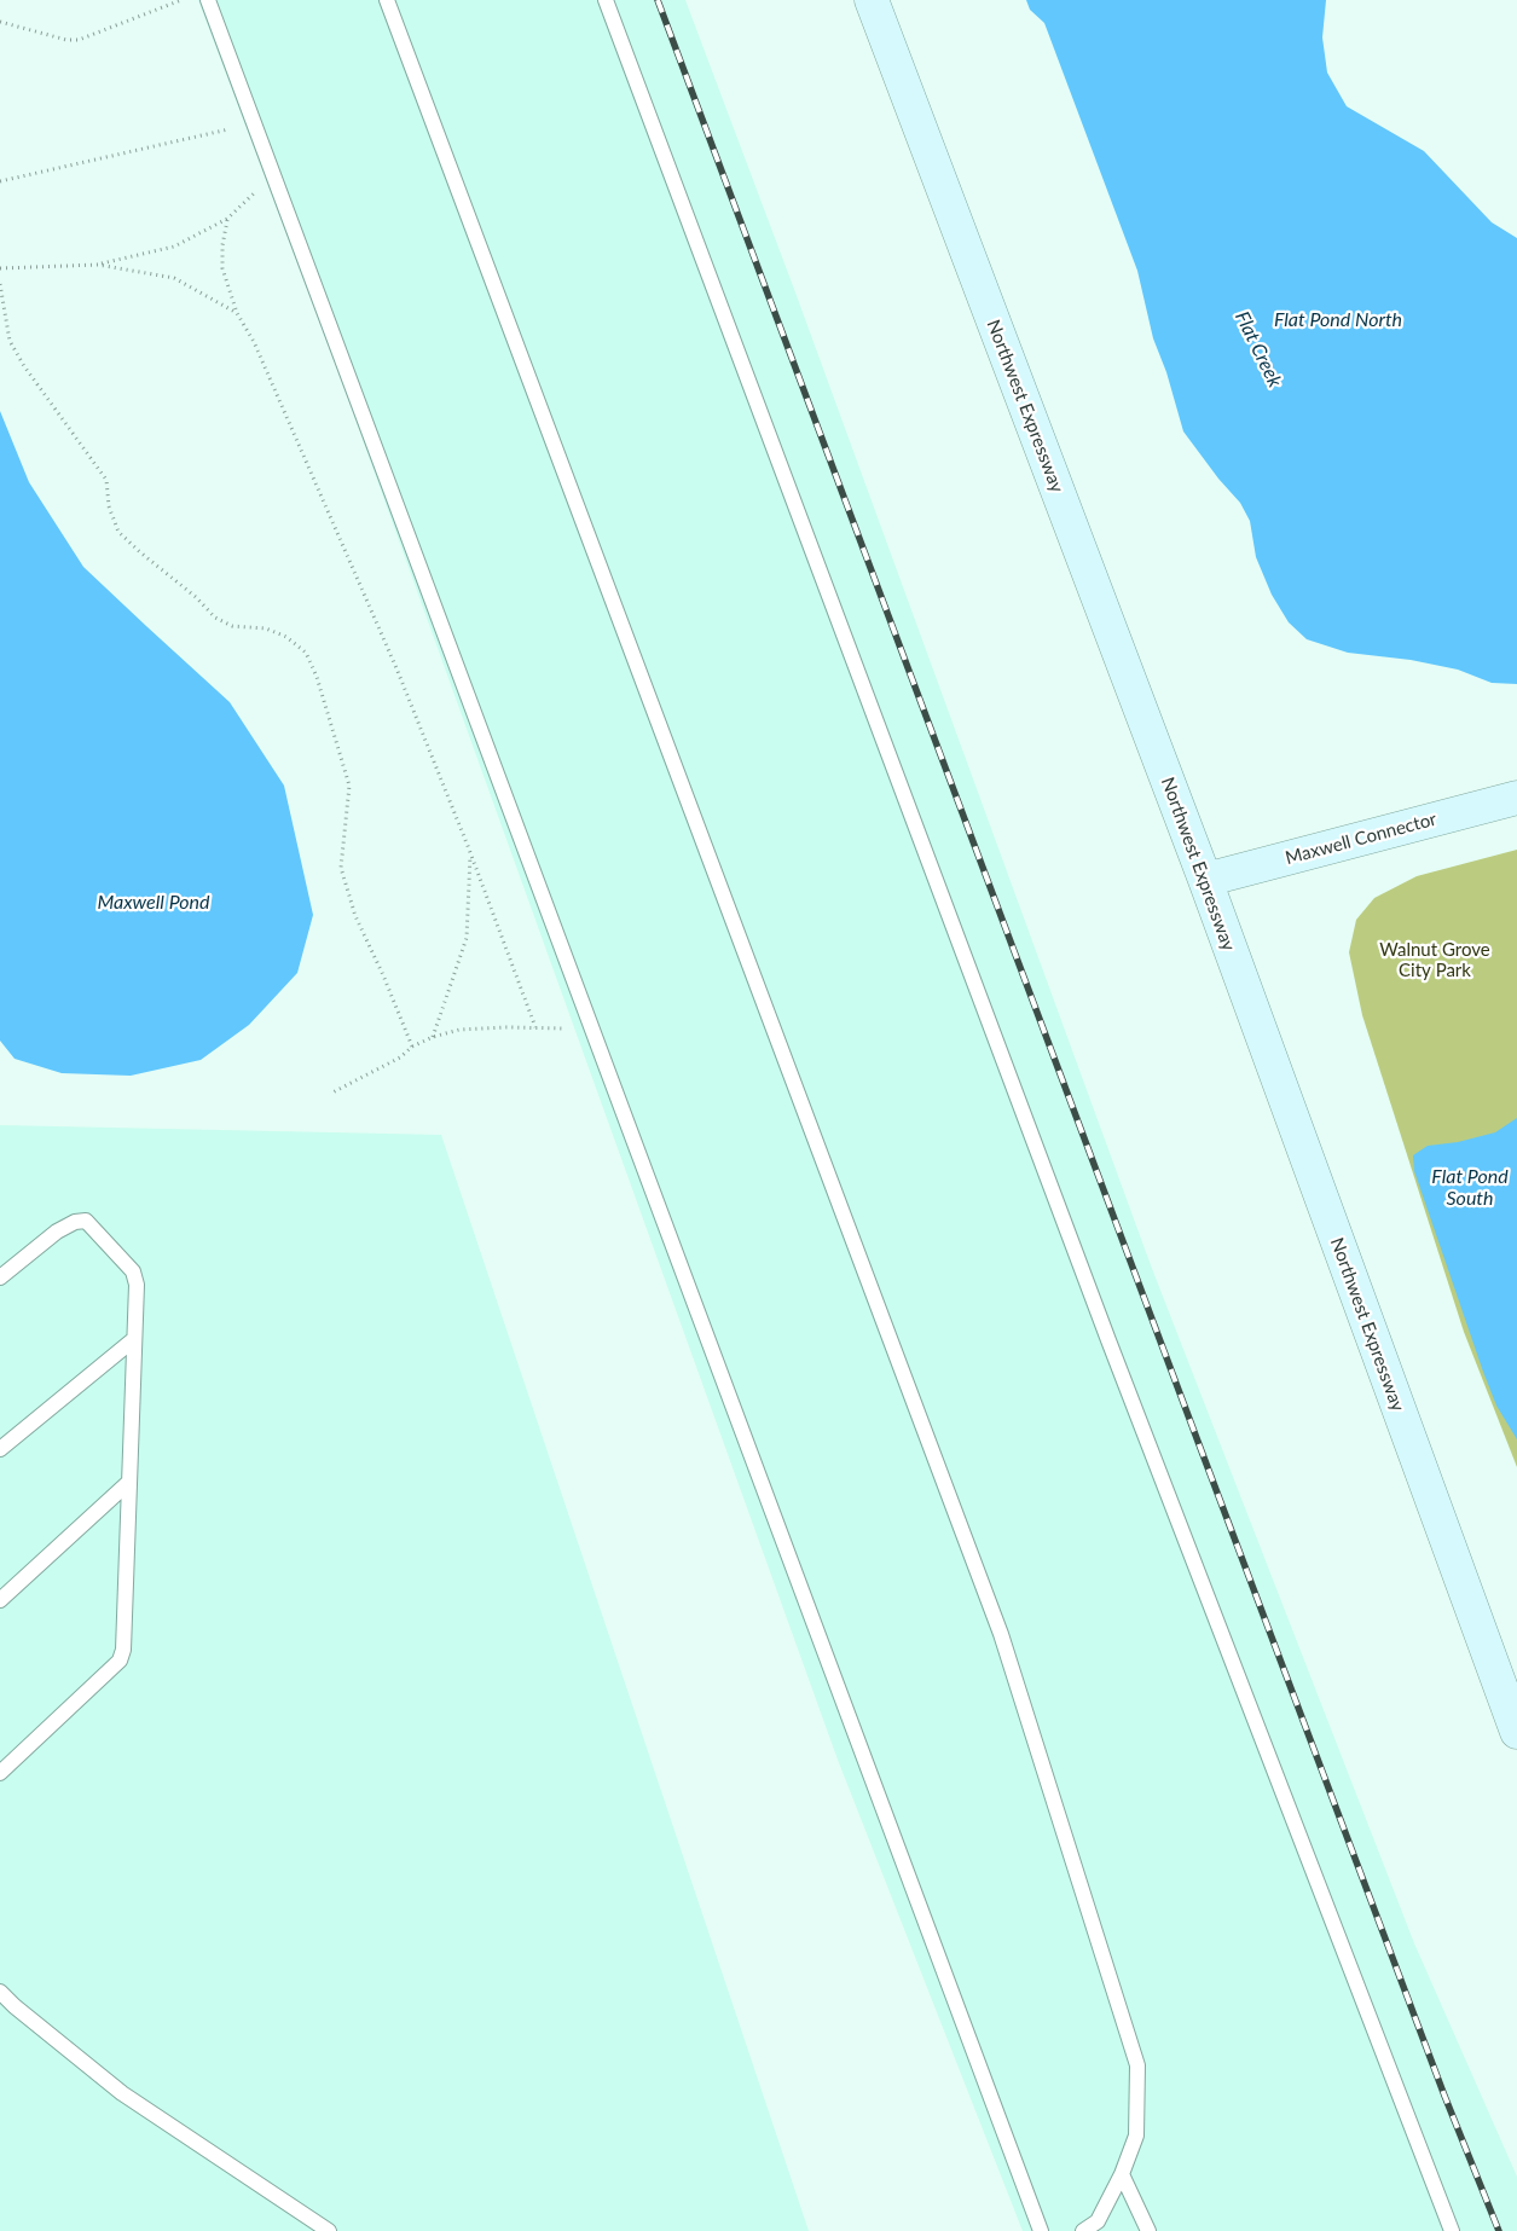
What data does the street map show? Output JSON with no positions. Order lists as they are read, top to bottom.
{
  "streets": {
    "main road": ["Northwest Expressway", "Maxwell Connector"]
  },
  "crossings": [
    ["Northwest Expressway", "Maxwell Connector"]
  ],
  "water": [
    "Flat Pond North",
    "Flat Creek",
    "Maxwell Pond",
    "Flat Pond South"
  ],
  "parks": ["Walnut Grove City Park"]
}
